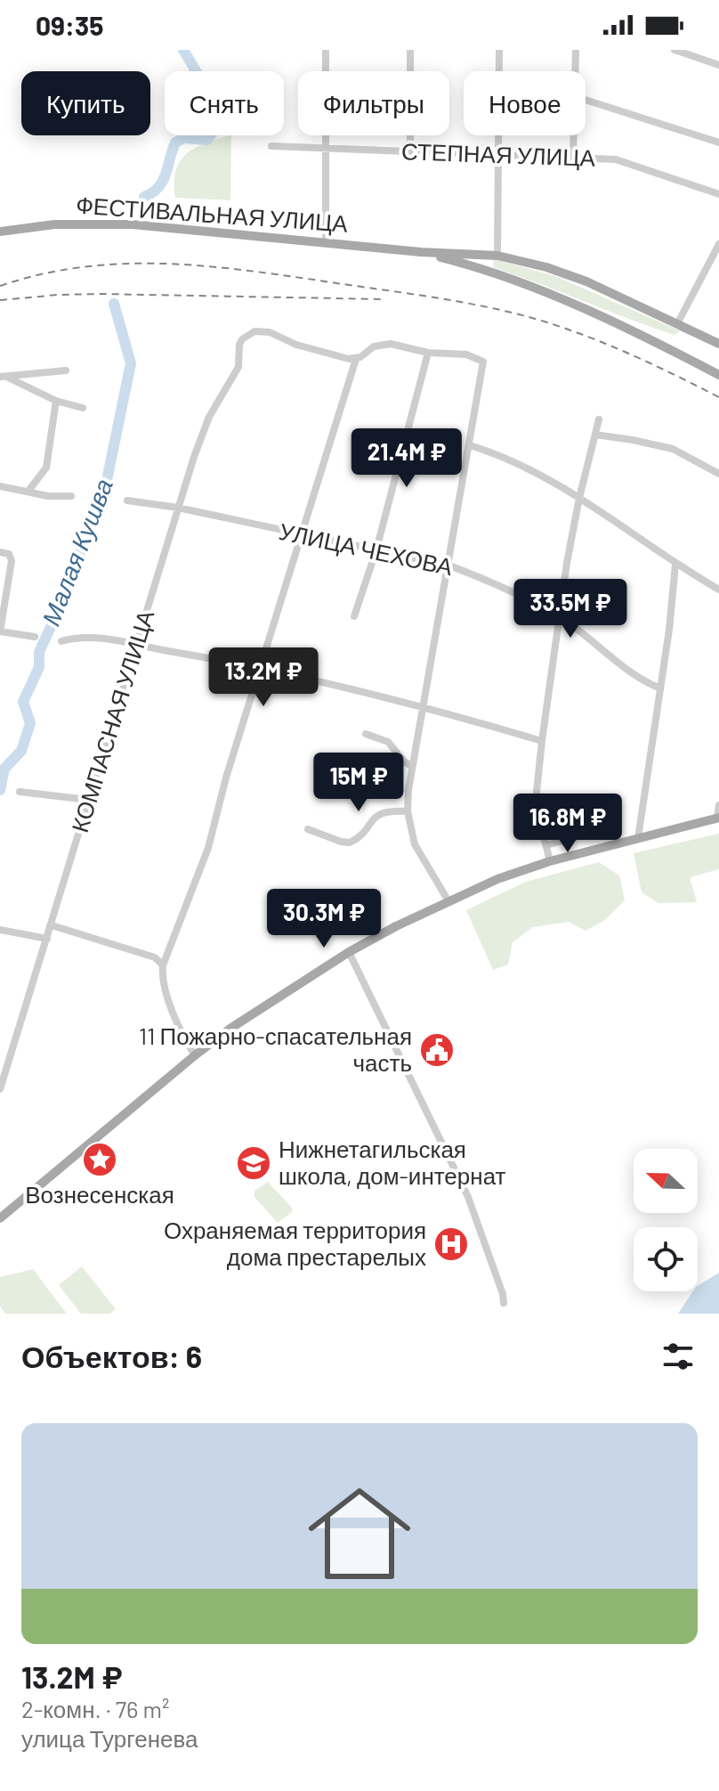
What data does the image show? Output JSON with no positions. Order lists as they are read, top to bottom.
{
  "streets": {
    "main road": ["ФЕСТИВАЛЬНАЯ УЛИЦА"],
    "street": ["СТЕПНАЯ УЛИЦА", "УЛИЦА ЧЕХОВА", "КОМПАСНАЯ УЛИЦА"]
  },
  "crossings": [
    ["УЛИЦА ЧЕХОВА", "КОМПАСНАЯ УЛИЦА"]
  ],
  "water": ["Малая Кушва"],
  "places": {
    "public building": ["11 Пожарно-спасательная часть"],
    "place": ["Вознесенская"],
    "school or university": ["Нижнетагильская школа, дом-интернат"],
    "hospital": ["Охраняемая территория дома престарелых"]
  },
  "north": "left",
  "page": {
    "status": "09:35",
    "chip": [
      "Купить",
      "Снять",
      "Фильтры",
      "Новое"
    ],
    "price": [
      "21.4M ₽",
      "33.5M ₽",
      "13.2M ₽",
      "15M ₽",
      "16.8M ₽",
      "30.3M ₽"
    ],
    "heading": "Объектов: 6",
    "list": [
      {
        "name": "13.2M ₽",
        "note": "2-комн. · 76 m² · улица Тургенева"
      }
    ]
  }
}
